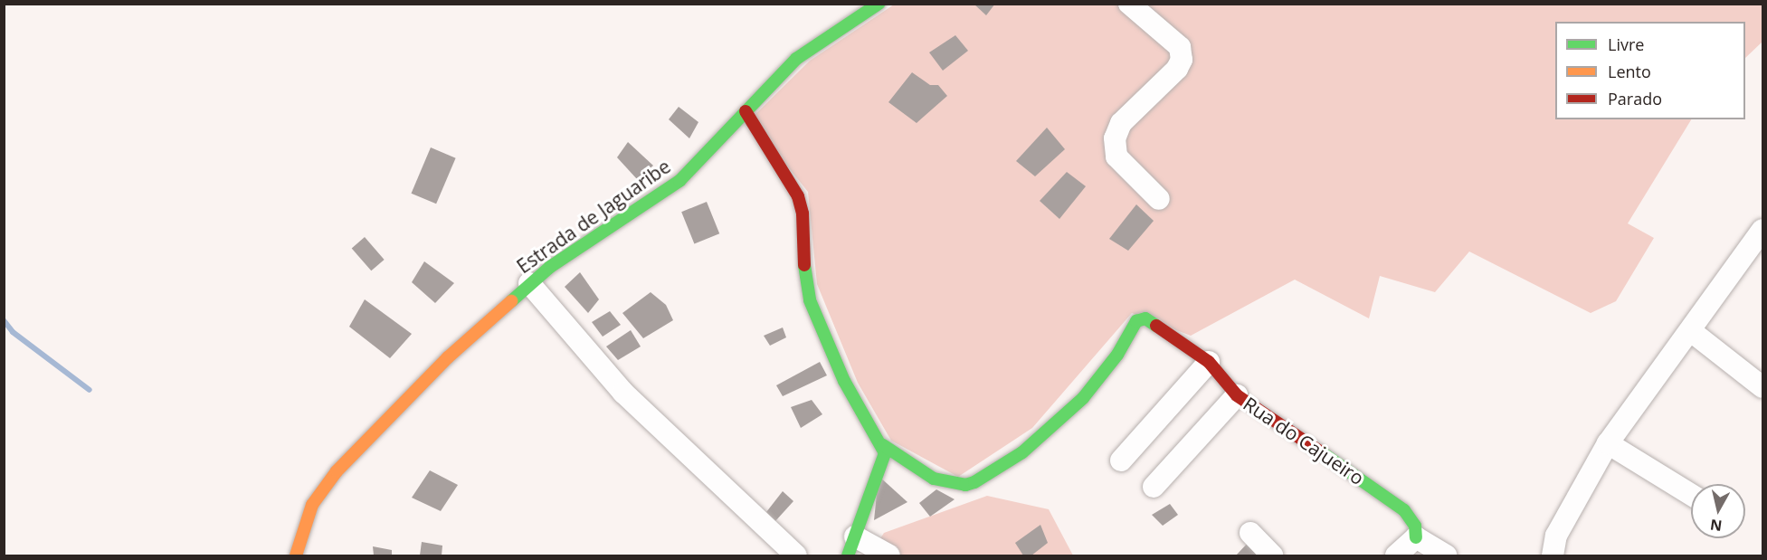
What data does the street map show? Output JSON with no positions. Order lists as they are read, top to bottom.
{
  "streets": {
    "street": ["Estrada de Jaguaribe", "Rua do Cajueiro"]
  },
  "legend": ["Livre", "Lento", "Parado"],
  "north": "bottom"
}
